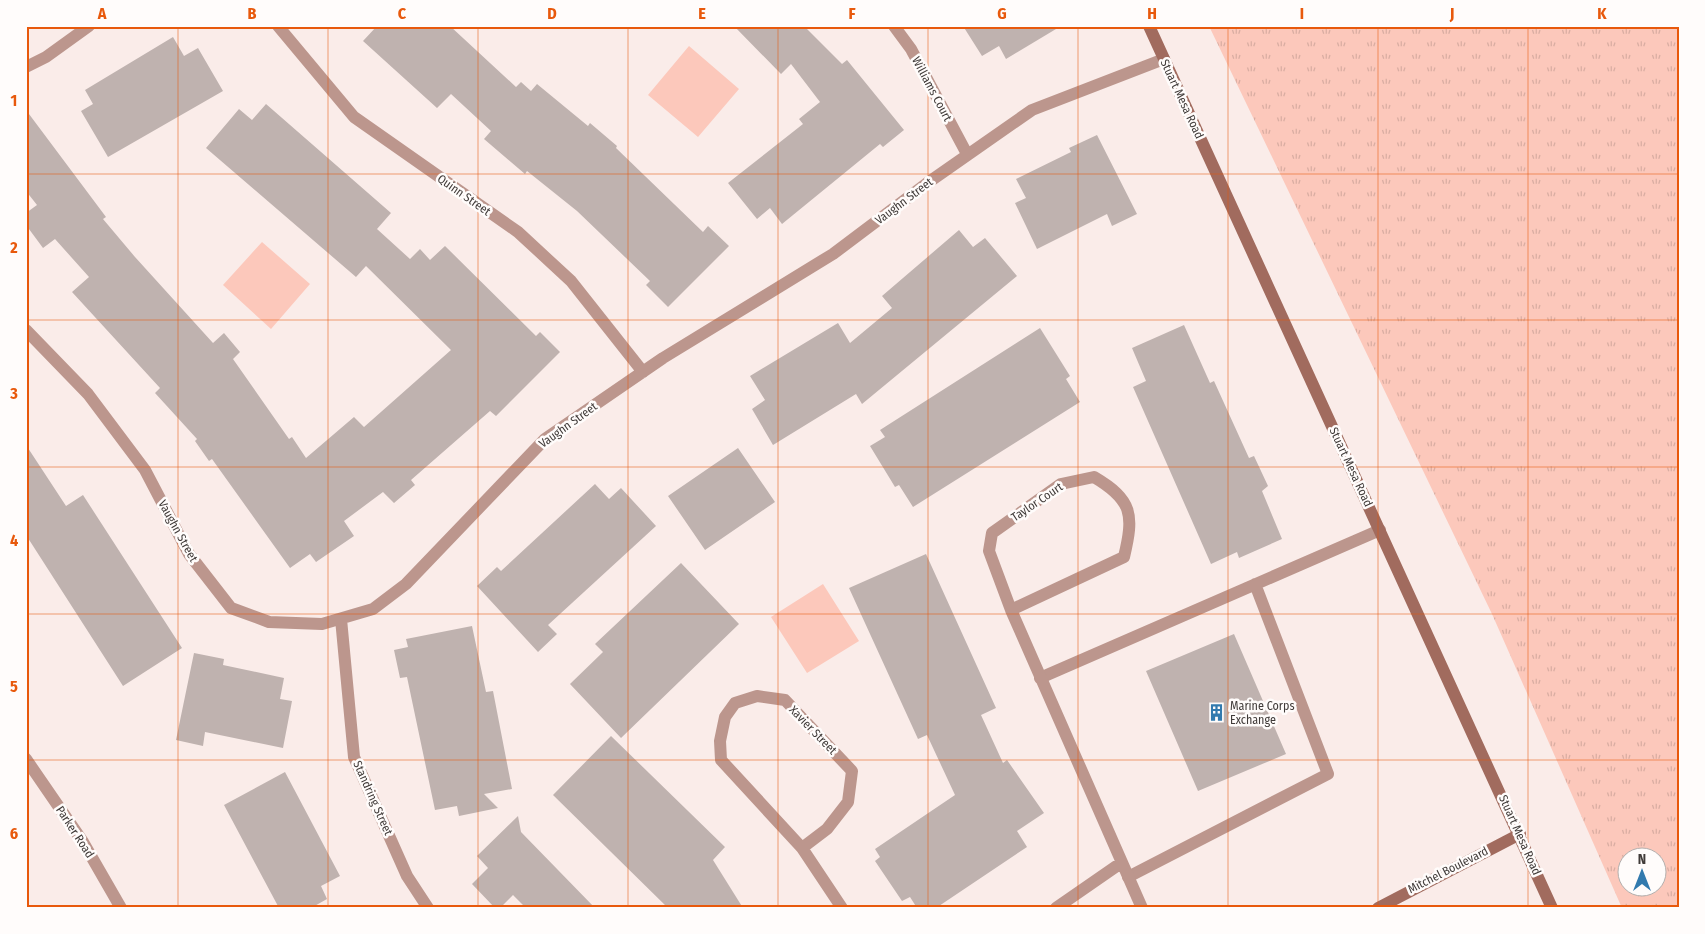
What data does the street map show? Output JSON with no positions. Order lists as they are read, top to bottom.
{
  "streets": {
    "main road": ["Stuart Mesa Road", "Mitchel Boulevard"],
    "street": [
      "Williams Court",
      "Quinn Street",
      "Vaughn Street",
      "Taylor Court",
      "Xavier Street",
      "Standring Street",
      "Parker Road"
    ]
  },
  "crossings": [
    ["Williams Court", "Vaughn Street"],
    ["Stuart Mesa Road", "Vaughn Street"],
    ["Stuart Mesa Road", "Mitchel Boulevard"],
    ["Quinn Street", "Vaughn Street"],
    ["Vaughn Street", "Standring Street"]
  ],
  "places": {
    "building": ["Marine Corps Exchange"]
  },
  "north": "top",
  "grid": {
    "columns": [
      "A",
      "B",
      "C",
      "D",
      "E",
      "F",
      "G",
      "H",
      "I",
      "J",
      "K"
    ],
    "rows": [
      "1",
      "2",
      "3",
      "4",
      "5",
      "6"
    ]
  }
}
